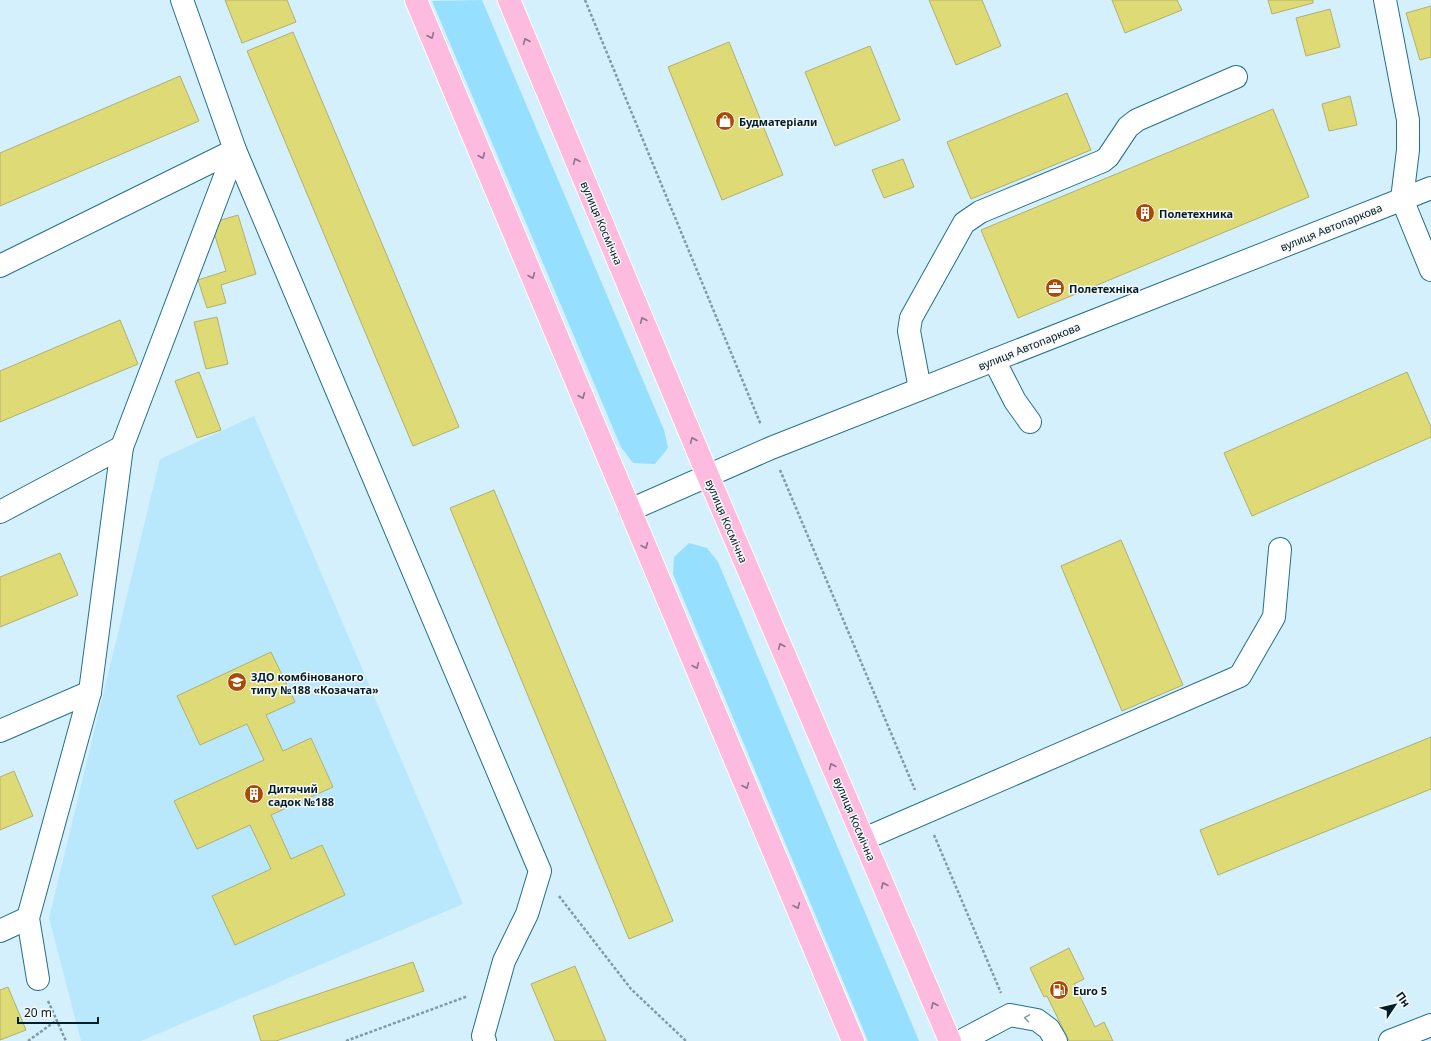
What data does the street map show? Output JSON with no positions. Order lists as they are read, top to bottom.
{
  "streets": {
    "main road": ["вулиця Космічна"],
    "street": ["вулиця Автопаркова"]
  },
  "crossings": [
    ["вулиця Космічна", "вулиця Автопаркова"]
  ],
  "places": {
    "shop": ["Будматеріали"],
    "building": ["Полетехника", "Дитячий садок №188"],
    "office": ["Полетехніка"],
    "school or university": ["ЗДО комбінованого типу №188 «Козачата»"],
    "fuel station": ["Euro 5"]
  },
  "scale_bar": "20 m",
  "north": "top right"
}
